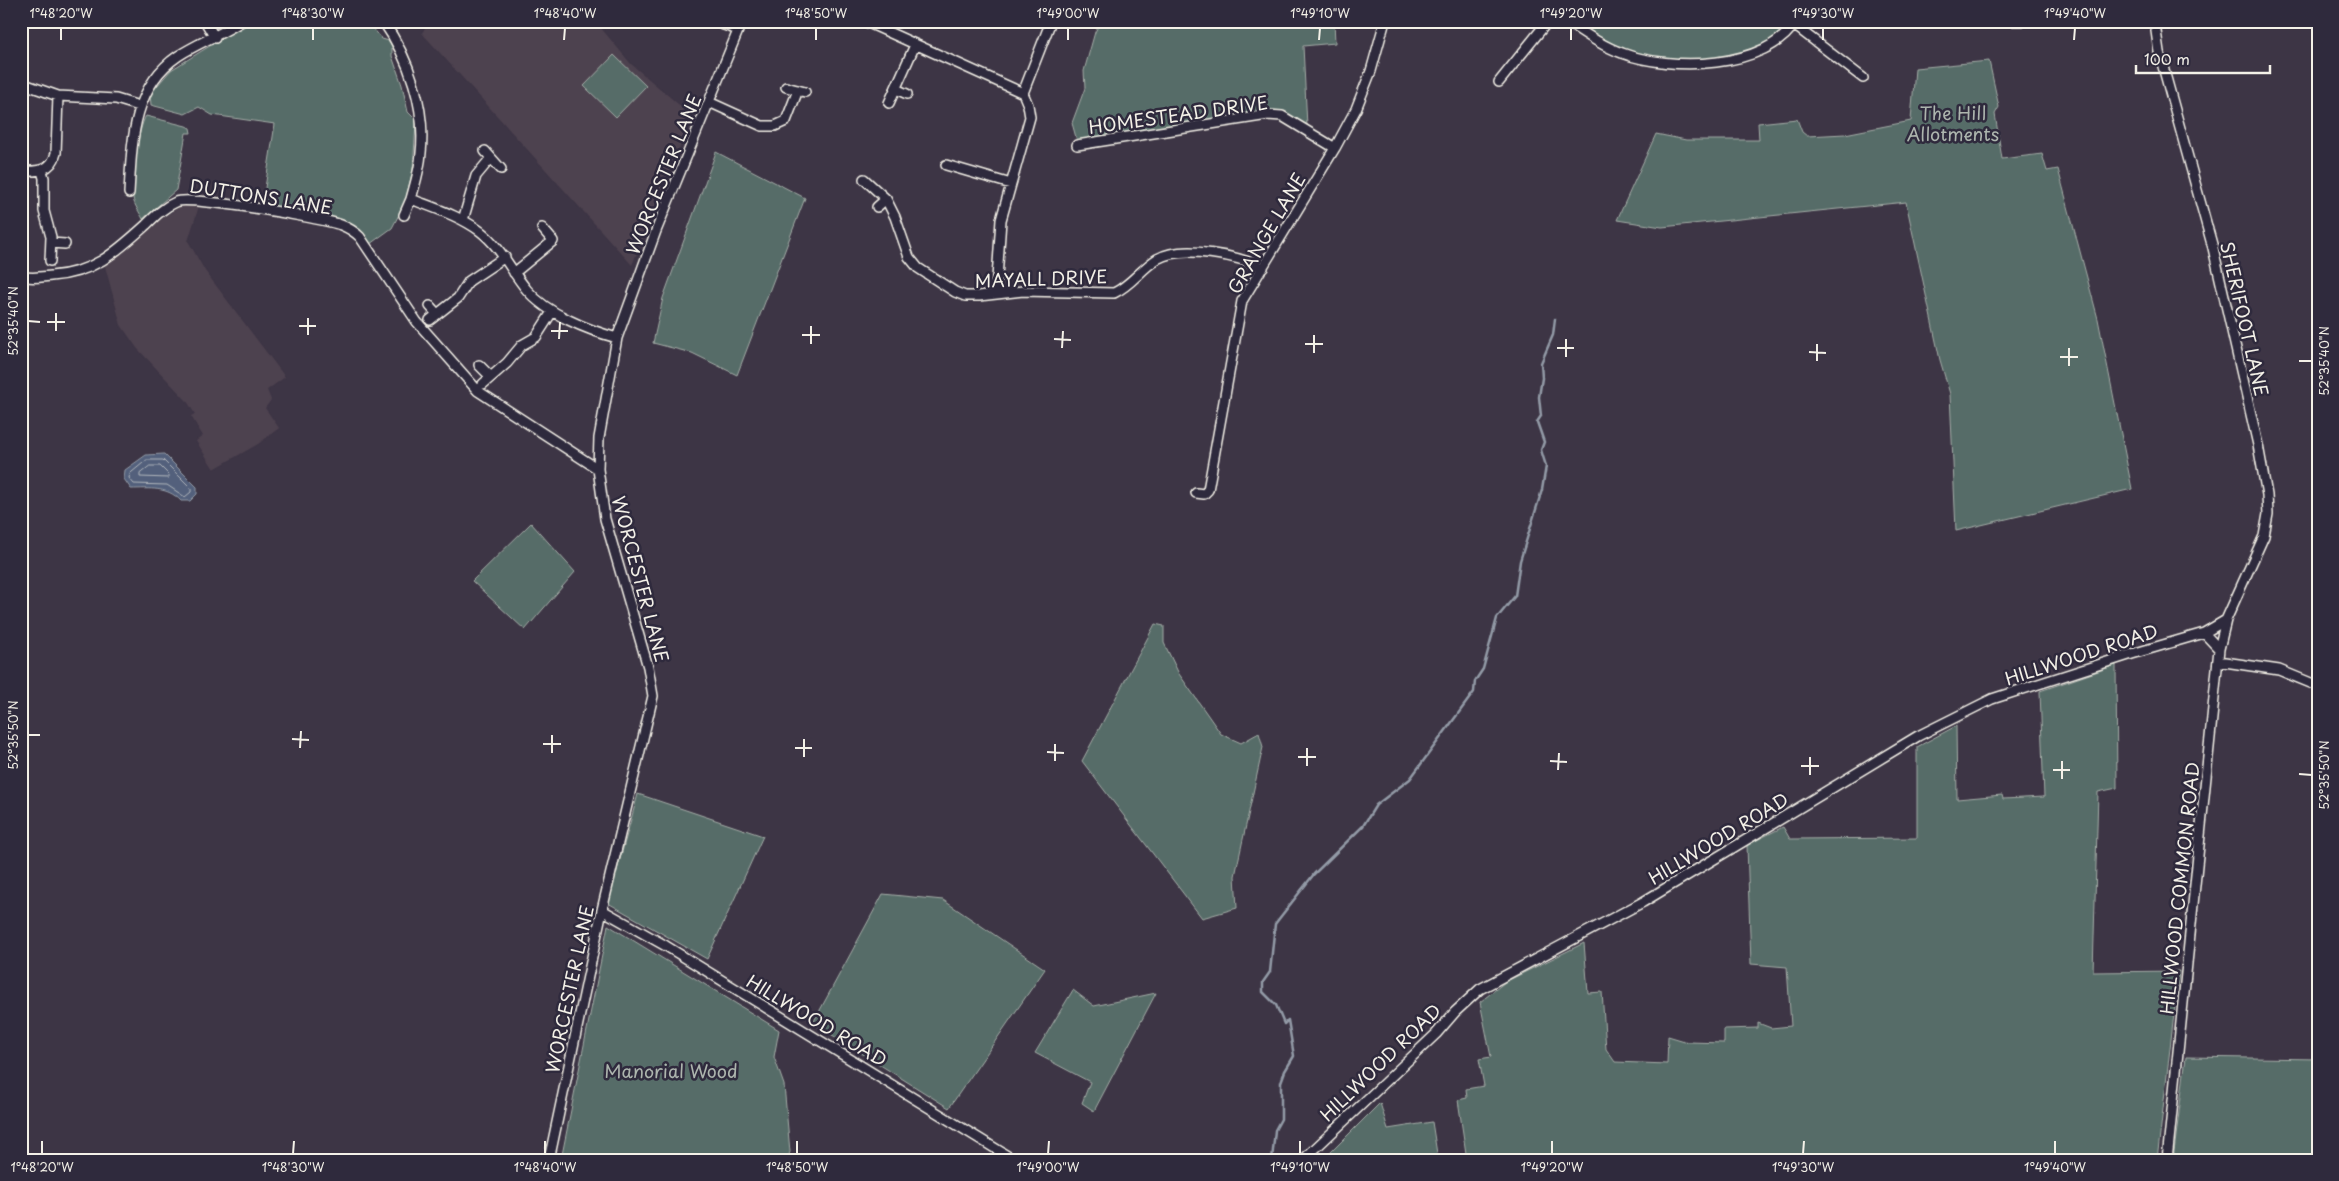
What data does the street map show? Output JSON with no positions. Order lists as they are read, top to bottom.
{
  "streets": {
    "street": [
      "HOMESTEAD DRIVE",
      "WORCESTER LANE",
      "DUTTONS LANE",
      "GRANGE LANE",
      "MAYALL DRIVE",
      "SHERIFOOT LANE",
      "HILLWOOD ROAD",
      "HILLWOOD COMMON ROAD"
    ]
  },
  "crossings": [
    ["HOMESTEAD DRIVE", "GRANGE LANE"],
    ["WORCESTER LANE", "DUTTONS LANE"],
    ["WORCESTER LANE", "HILLWOOD ROAD"],
    ["GRANGE LANE", "MAYALL DRIVE"],
    ["SHERIFOOT LANE", "HILLWOOD ROAD"],
    ["SHERIFOOT LANE", "HILLWOOD COMMON ROAD"],
    ["HILLWOOD ROAD", "HILLWOOD COMMON ROAD"]
  ],
  "parks": ["The Hill Allotments", "Manorial Wood"],
  "scale_bar": "100 m",
  "coordinates": [
    "1°48'20\"W",
    "1°48'30\"W",
    "1°48'40\"W",
    "1°48'50\"W",
    "1°49'00\"W",
    "1°49'10\"W",
    "1°49'20\"W",
    "1°49'30\"W",
    "1°49'40\"W",
    "52°35'40\"N",
    "52°35'50\"N"
  ]
}
